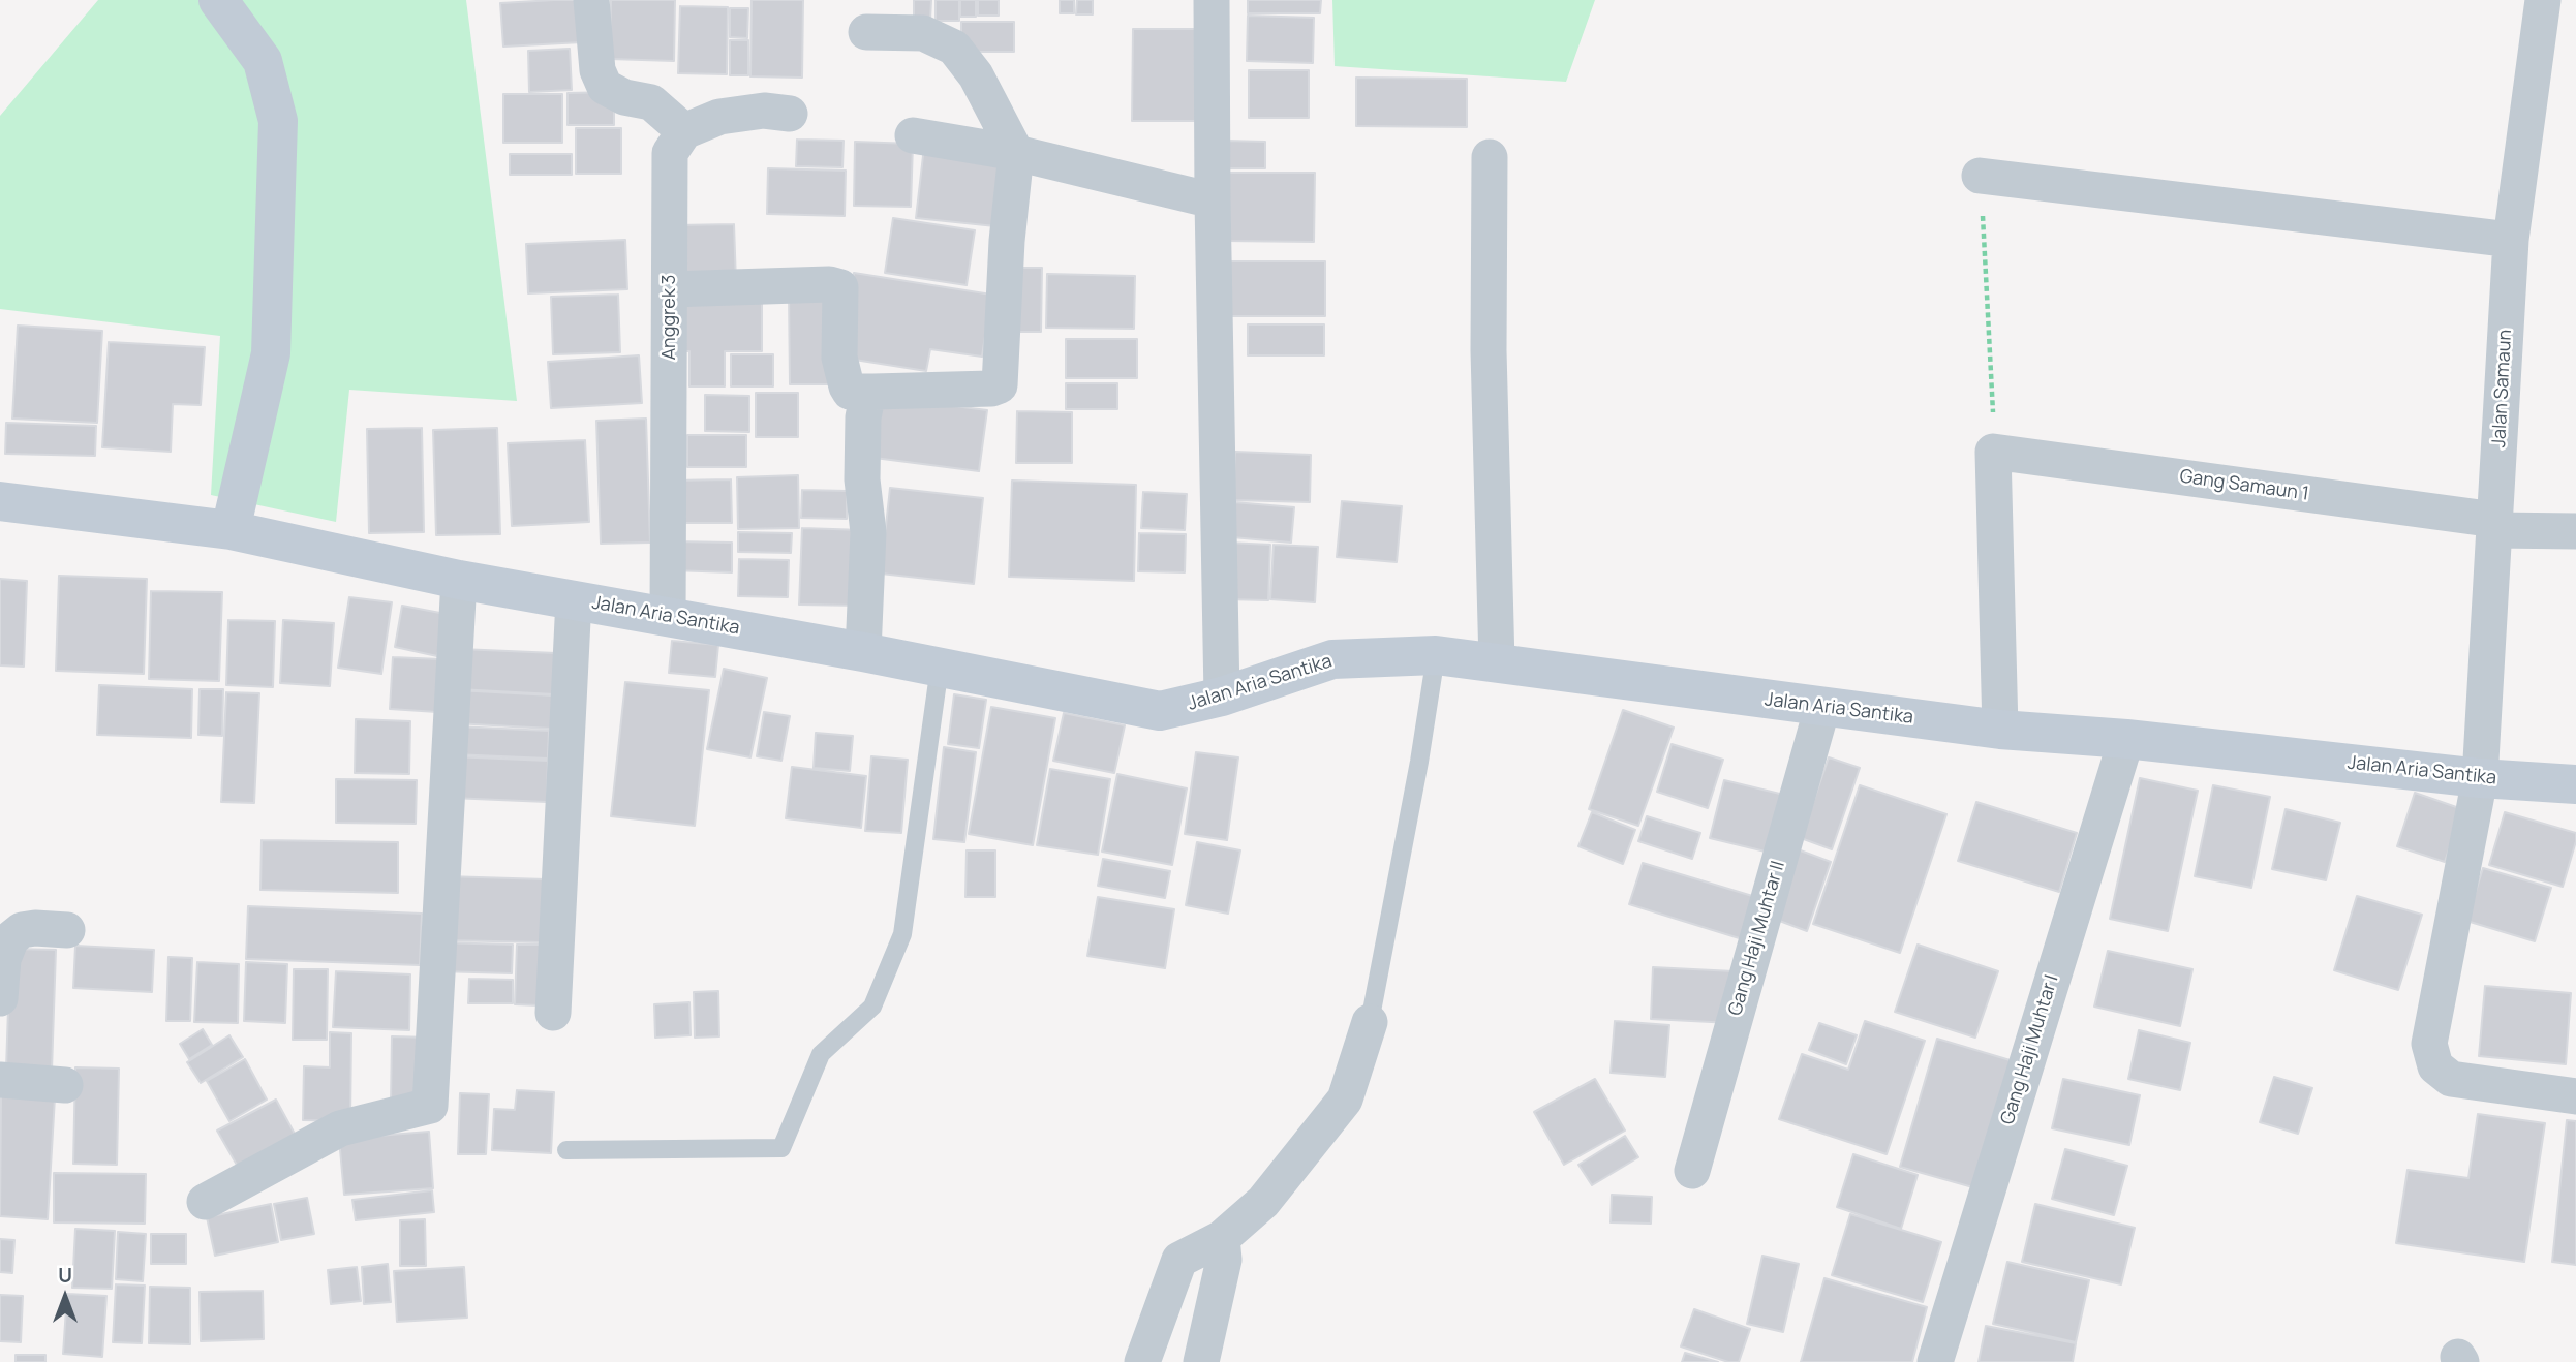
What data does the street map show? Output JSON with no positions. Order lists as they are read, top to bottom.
{
  "streets": {
    "street": [
      "Anggrek 3",
      "Jalan Samaun",
      "Gang Samaun 1",
      "Jalan Aria Santika",
      "Gang Haji Muhtar II",
      "Gang Haji Muhtar I"
    ]
  },
  "crossings": [
    ["Anggrek 3", "Jalan Aria Santika"],
    ["Jalan Samaun", "Gang Samaun 1"],
    ["Jalan Samaun", "Jalan Aria Santika"],
    ["Jalan Aria Santika", "Gang Haji Muhtar II"],
    ["Jalan Aria Santika", "Gang Haji Muhtar I"]
  ],
  "north": "top"
}
